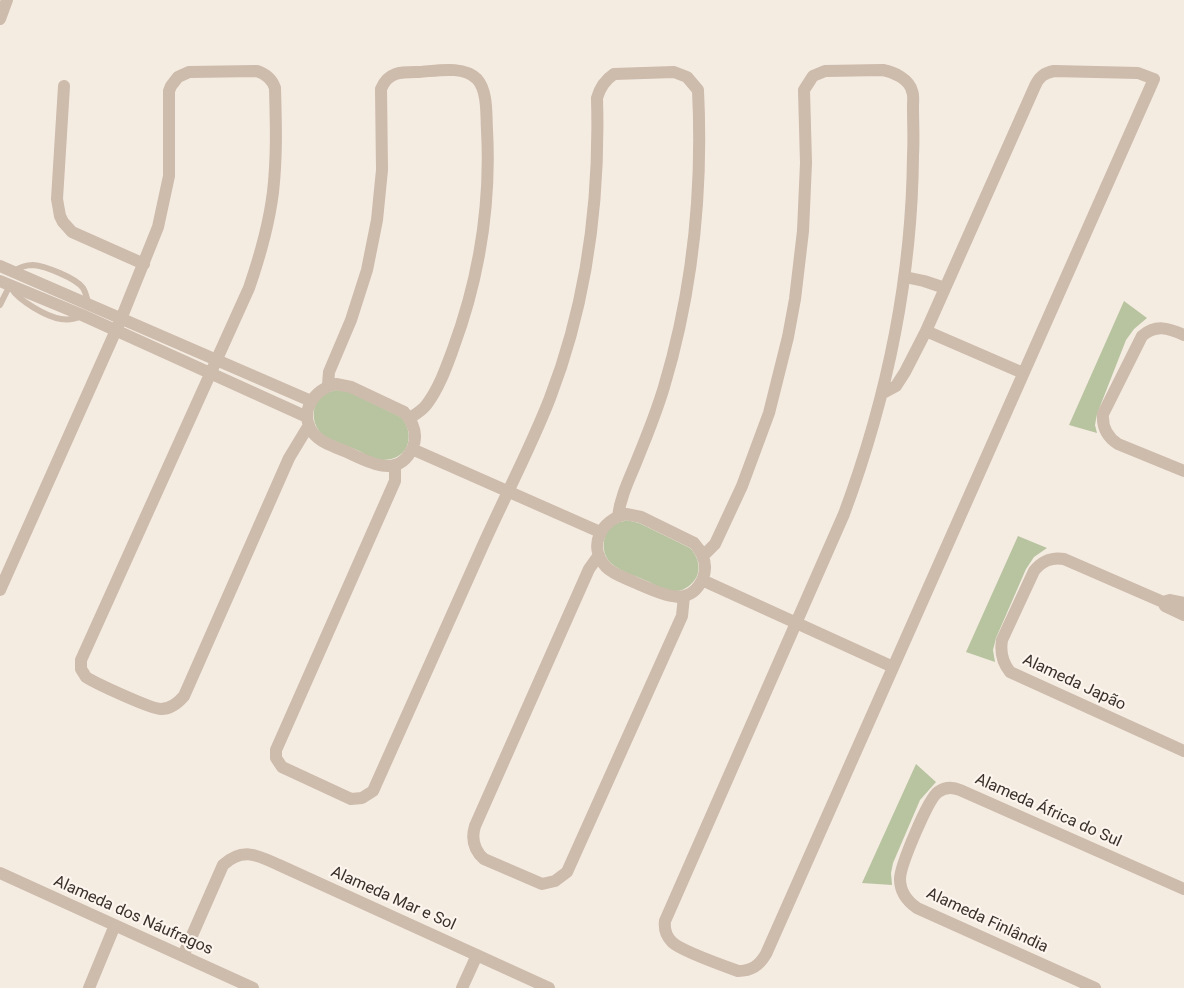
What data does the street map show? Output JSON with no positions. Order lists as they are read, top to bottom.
{
  "streets": {
    "street": [
      "Alameda Japão",
      "Alameda África do Sul",
      "Alameda Mar e Sol",
      "Alameda dos Náufragos",
      "Alameda Finlândia"
    ]
  },
  "crossings": [
    ["Alameda África do Sul", "Alameda Finlândia"],
    ["Alameda Mar e Sol", "Alameda dos Náufragos"]
  ]
}
